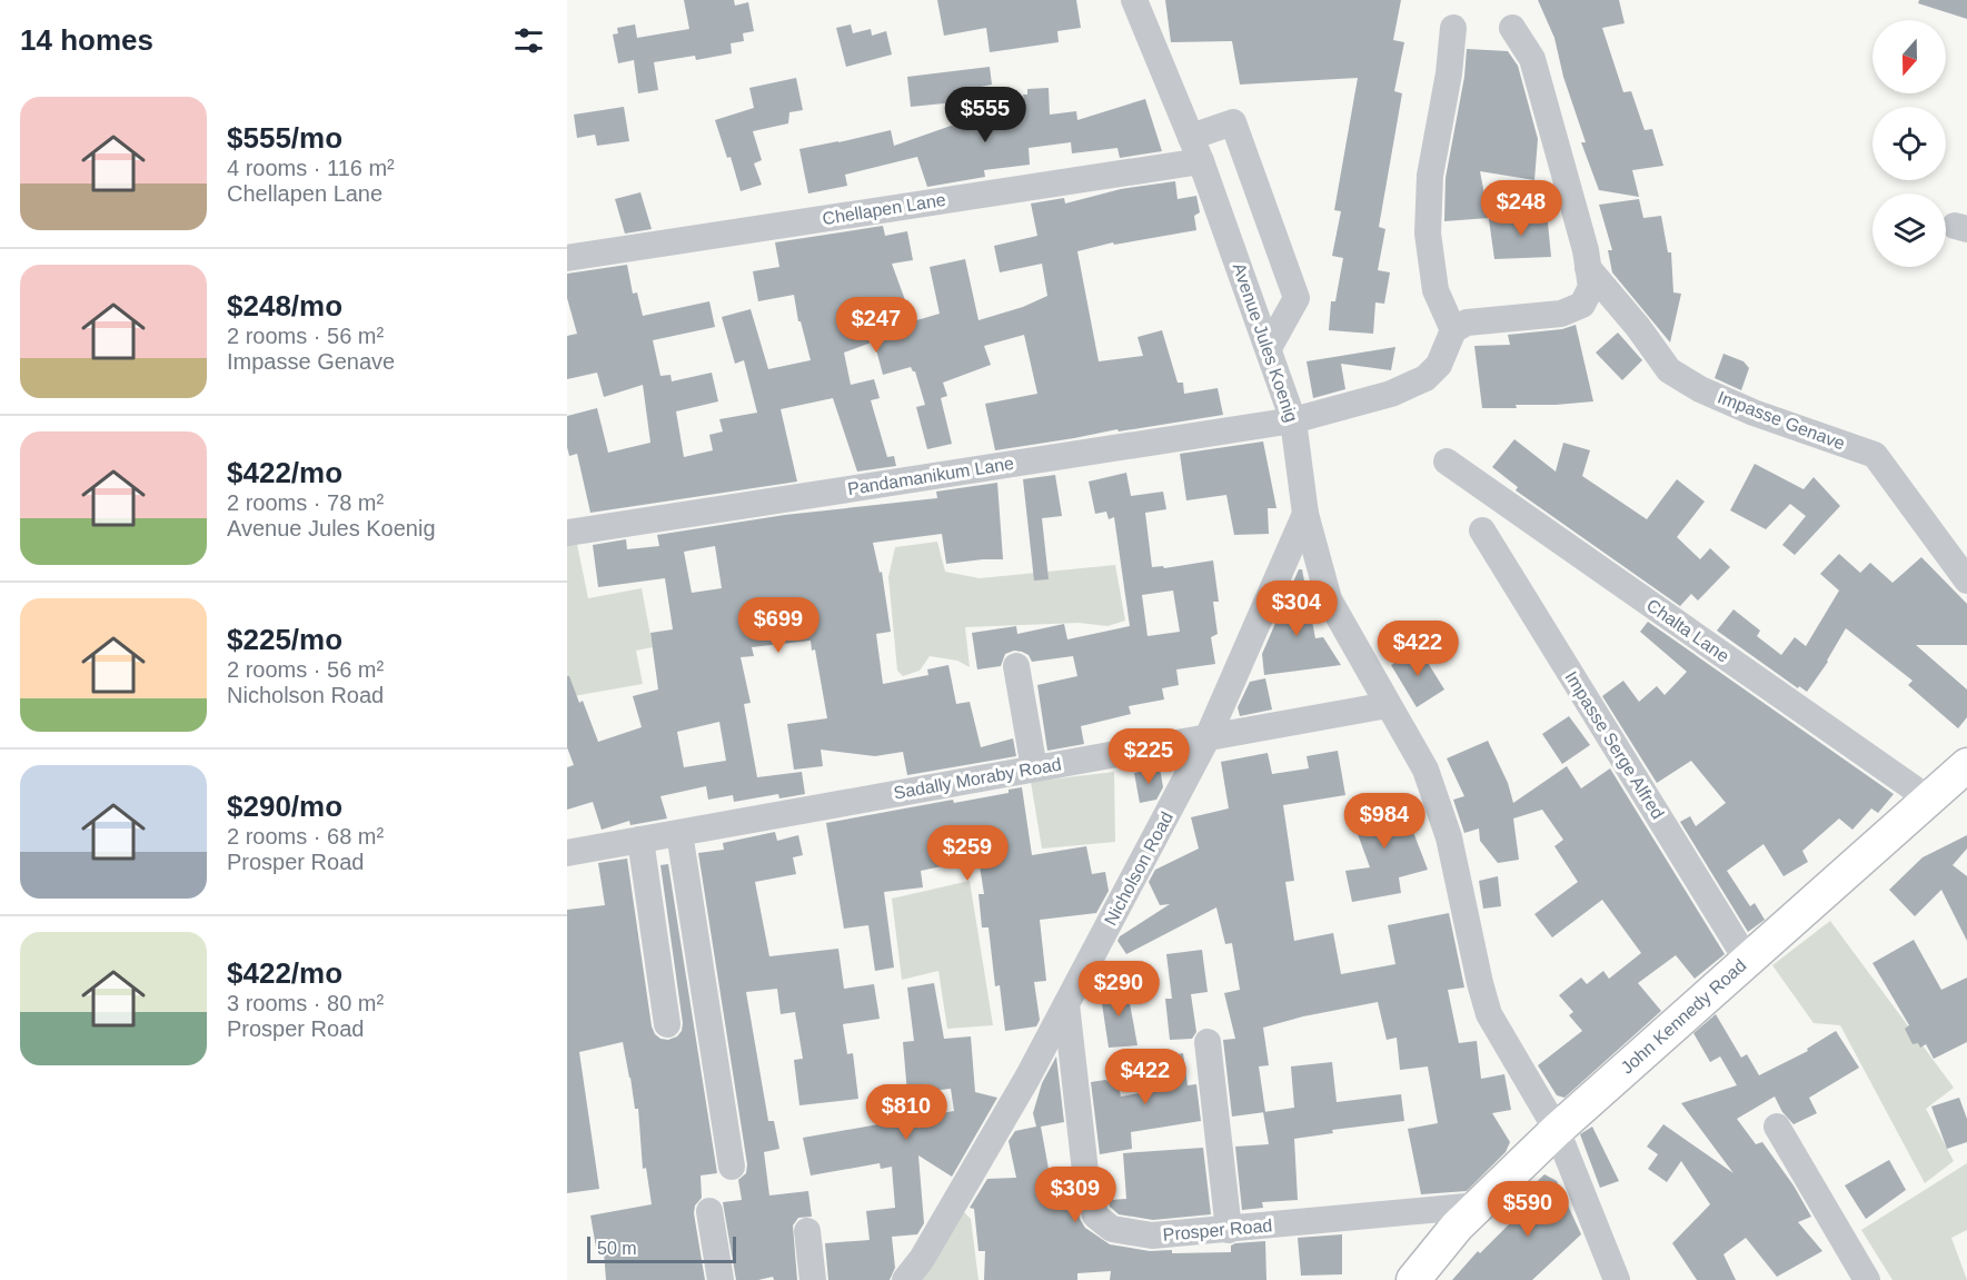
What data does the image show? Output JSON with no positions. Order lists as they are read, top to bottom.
{
  "streets": {
    "main road": ["John Kennedy Road"],
    "street": [
      "Chellapen Lane",
      "Avenue Jules Koenig",
      "Pandamanikum Lane",
      "Chalta Lane",
      "Impasse Serge Alfred",
      "Sadally Moraby Road",
      "Nicholson Road",
      "Prosper Road"
    ]
  },
  "crossings": [
    ["Chellapen Lane", "Avenue Jules Koenig"],
    ["Avenue Jules Koenig", "Pandamanikum Lane"],
    ["Avenue Jules Koenig", "Sadally Moraby Road"],
    ["Avenue Jules Koenig", "Nicholson Road"],
    ["Avenue Jules Koenig", "John Kennedy Road"],
    ["Chalta Lane", "John Kennedy Road"],
    ["Impasse Serge Alfred", "John Kennedy Road"],
    ["Sadally Moraby Road", "Nicholson Road"],
    ["Nicholson Road", "Prosper Road"],
    ["John Kennedy Road", "Prosper Road"]
  ],
  "scale_bar": "50 m",
  "north": "bottom",
  "page": {
    "heading": "14 homes",
    "list": [
      {
        "name": "$555/mo",
        "note": "4 rooms · 116 m² · Chellapen Lane"
      },
      {
        "name": "$248/mo",
        "note": "2 rooms · 56 m² · Impasse Genave"
      },
      {
        "name": "$422/mo",
        "note": "2 rooms · 78 m² · Avenue Jules Koenig"
      },
      {
        "name": "$225/mo",
        "note": "2 rooms · 56 m² · Nicholson Road"
      },
      {
        "name": "$290/mo",
        "note": "2 rooms · 68 m² · Prosper Road"
      },
      {
        "name": "$422/mo",
        "note": "3 rooms · 80 m² · Prosper Road"
      }
    ],
    "price": [
      "$555",
      "$248",
      "$247",
      "$304",
      "$699",
      "$422",
      "$225",
      "$984",
      "$259",
      "$290",
      "$422",
      "$810",
      "$309",
      "$590"
    ],
    "scale": "50 m"
  }
}
